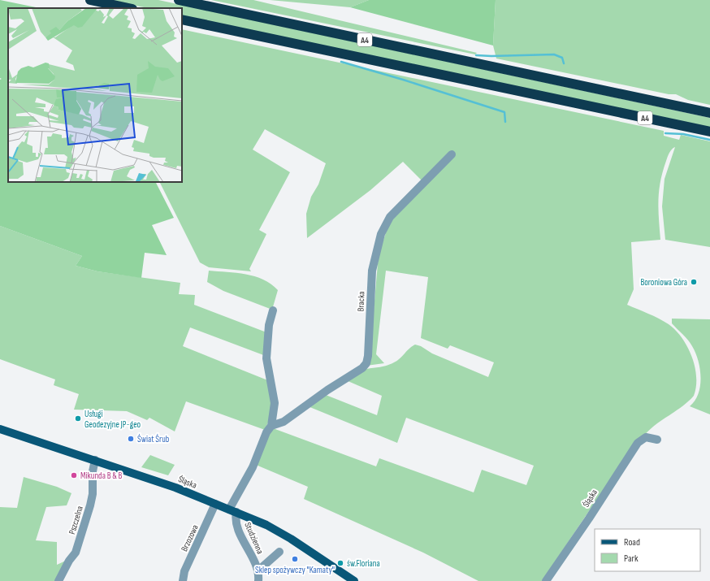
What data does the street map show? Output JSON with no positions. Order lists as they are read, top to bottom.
{
  "streets": {
    "highway": ["A4"],
    "main road": ["Śląska"],
    "street": [
      "Bracka",
      "Pszczelna",
      "Brzozowa",
      "Studzienna"
    ]
  },
  "crossings": [
    ["Śląska", "Pszczelna"],
    ["Śląska", "Brzozowa"],
    ["Śląska", "Studzienna"]
  ],
  "places": [
    "Boroniowa Góra",
    "Usługi Geodezyjne JP-geo",
    "Świat Śrub",
    "Mikunda B & B",
    "Sklep spożywczy \"Kamaty\"",
    "św.Floriana"
  ],
  "legend": ["Road", "Park"]
}
